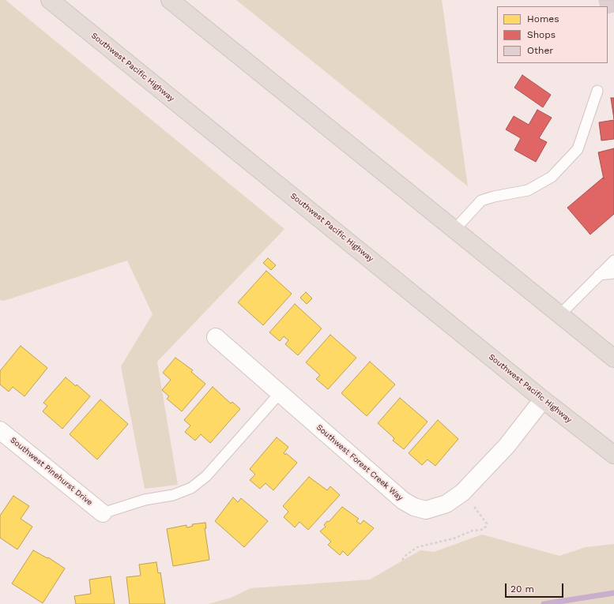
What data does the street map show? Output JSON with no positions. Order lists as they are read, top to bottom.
{
  "streets": {
    "highway": ["Southwest Pacific Highway"],
    "street": ["Southwest Forest Creek Way", "Southwest Pinehurst Drive"]
  },
  "crossings": [
    ["Southwest Pacific Highway", "Southwest Forest Creek Way"]
  ],
  "legend": ["Homes", "Shops", "Other"],
  "scale_bar": "20 m"
}
